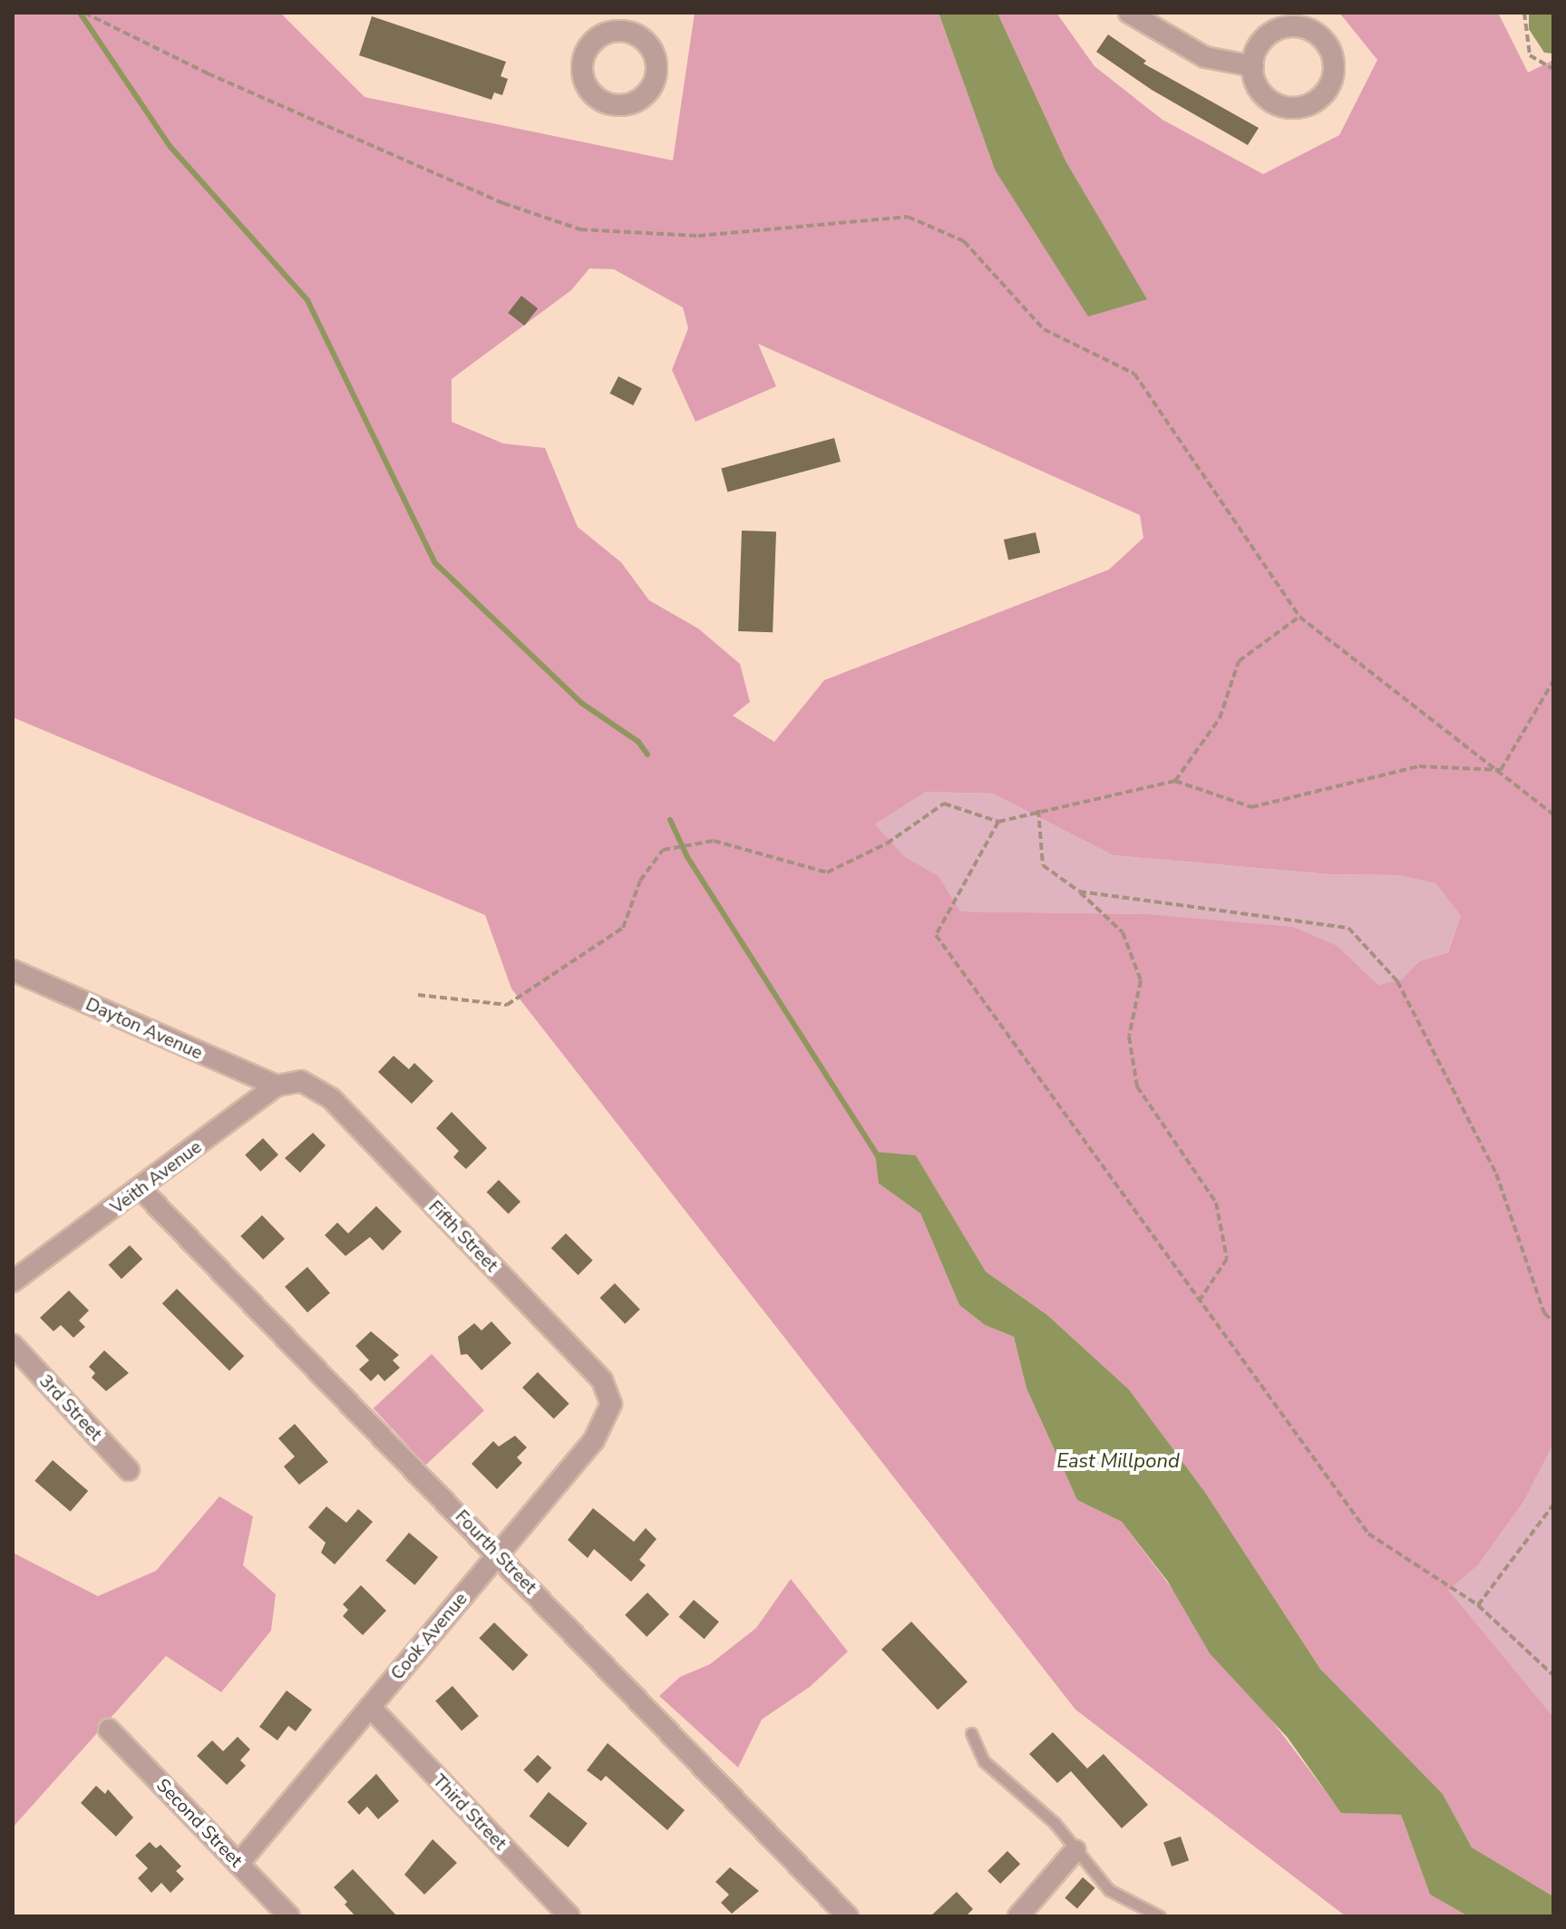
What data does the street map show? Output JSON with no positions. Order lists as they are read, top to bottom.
{
  "streets": {
    "street": [
      "Dayton Avenue",
      "Veith Avenue",
      "Fifth Street",
      "3rd Street",
      "Fourth Street",
      "Cook Avenue",
      "Third Street",
      "Second Street"
    ]
  },
  "crossings": [
    ["Dayton Avenue", "Veith Avenue"],
    ["Veith Avenue", "Fifth Street"],
    ["Veith Avenue", "Fourth Street"],
    ["Fifth Street", "Cook Avenue"],
    ["Fourth Street", "Cook Avenue"],
    ["Cook Avenue", "Third Street"],
    ["Cook Avenue", "Second Street"]
  ],
  "water": ["East Millpond"]
}
